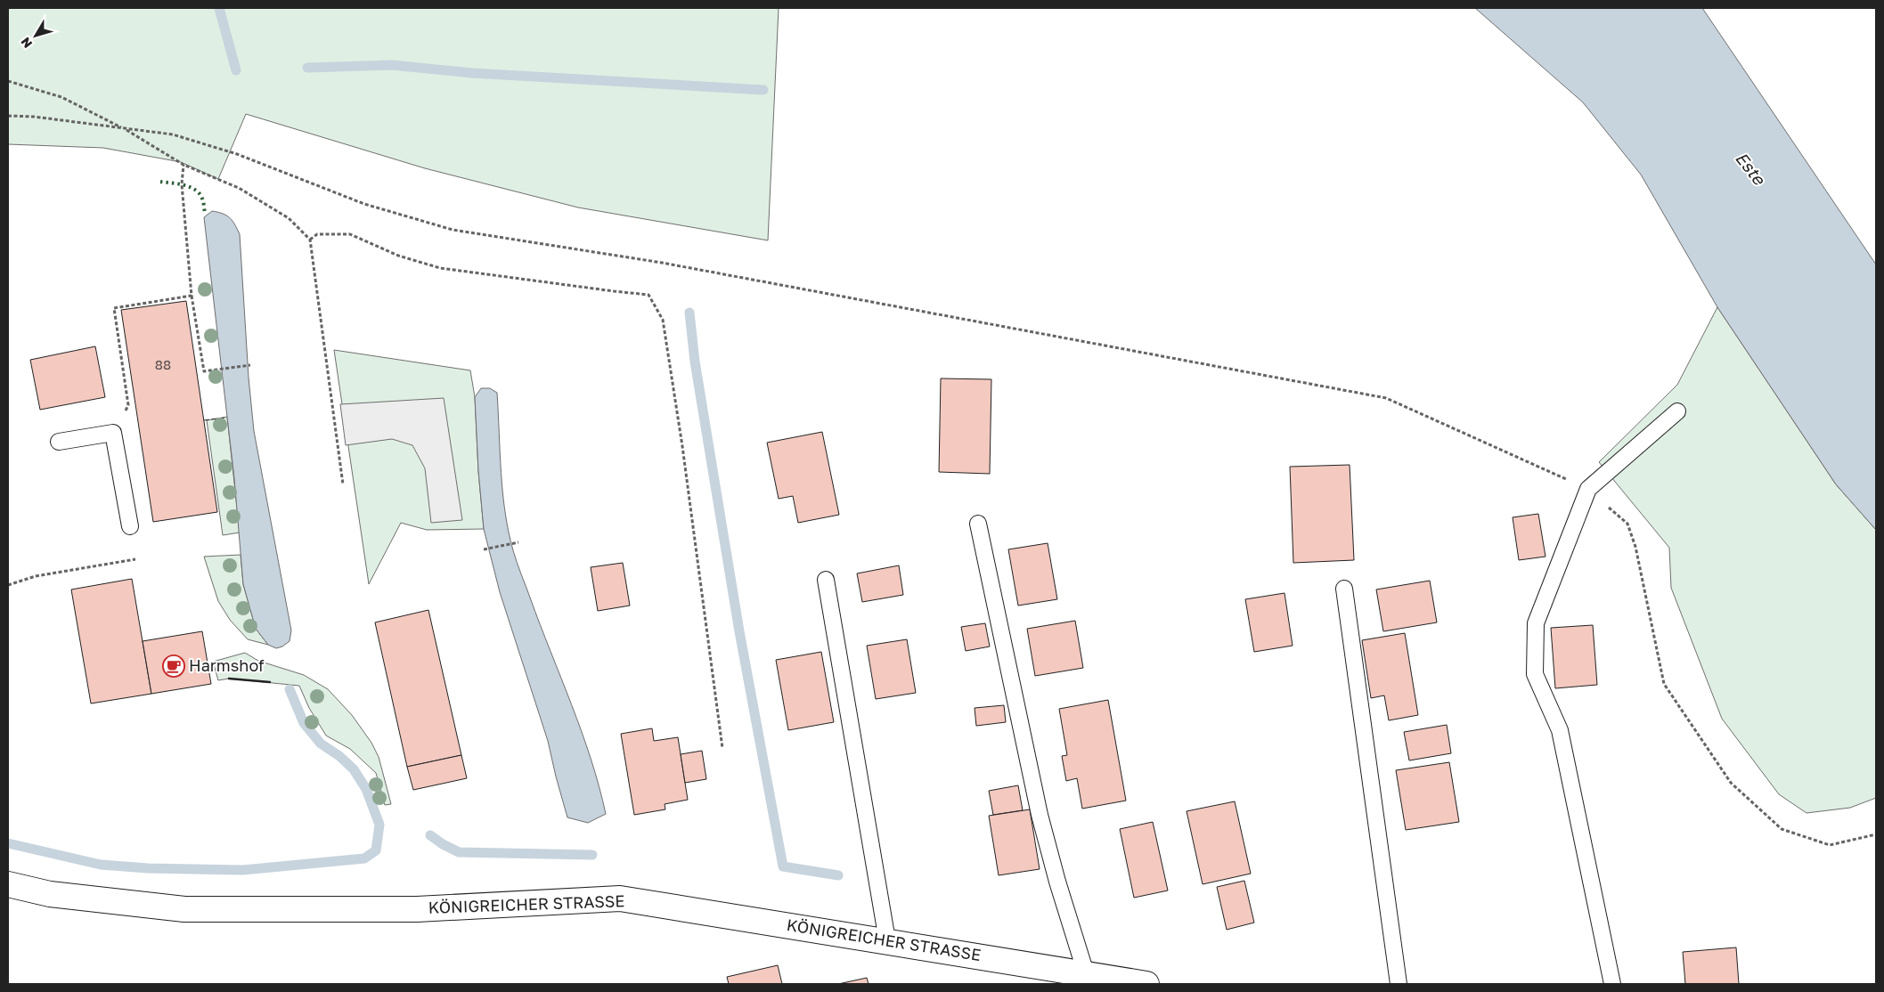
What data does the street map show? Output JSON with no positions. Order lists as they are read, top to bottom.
{
  "streets": {
    "street": ["KÖNIGREICHER STRASSE"]
  },
  "water": ["Este"],
  "places": {
    "cafe": ["Harmshof"]
  },
  "house_numbers": ["88"],
  "north": "bottom left"
}
